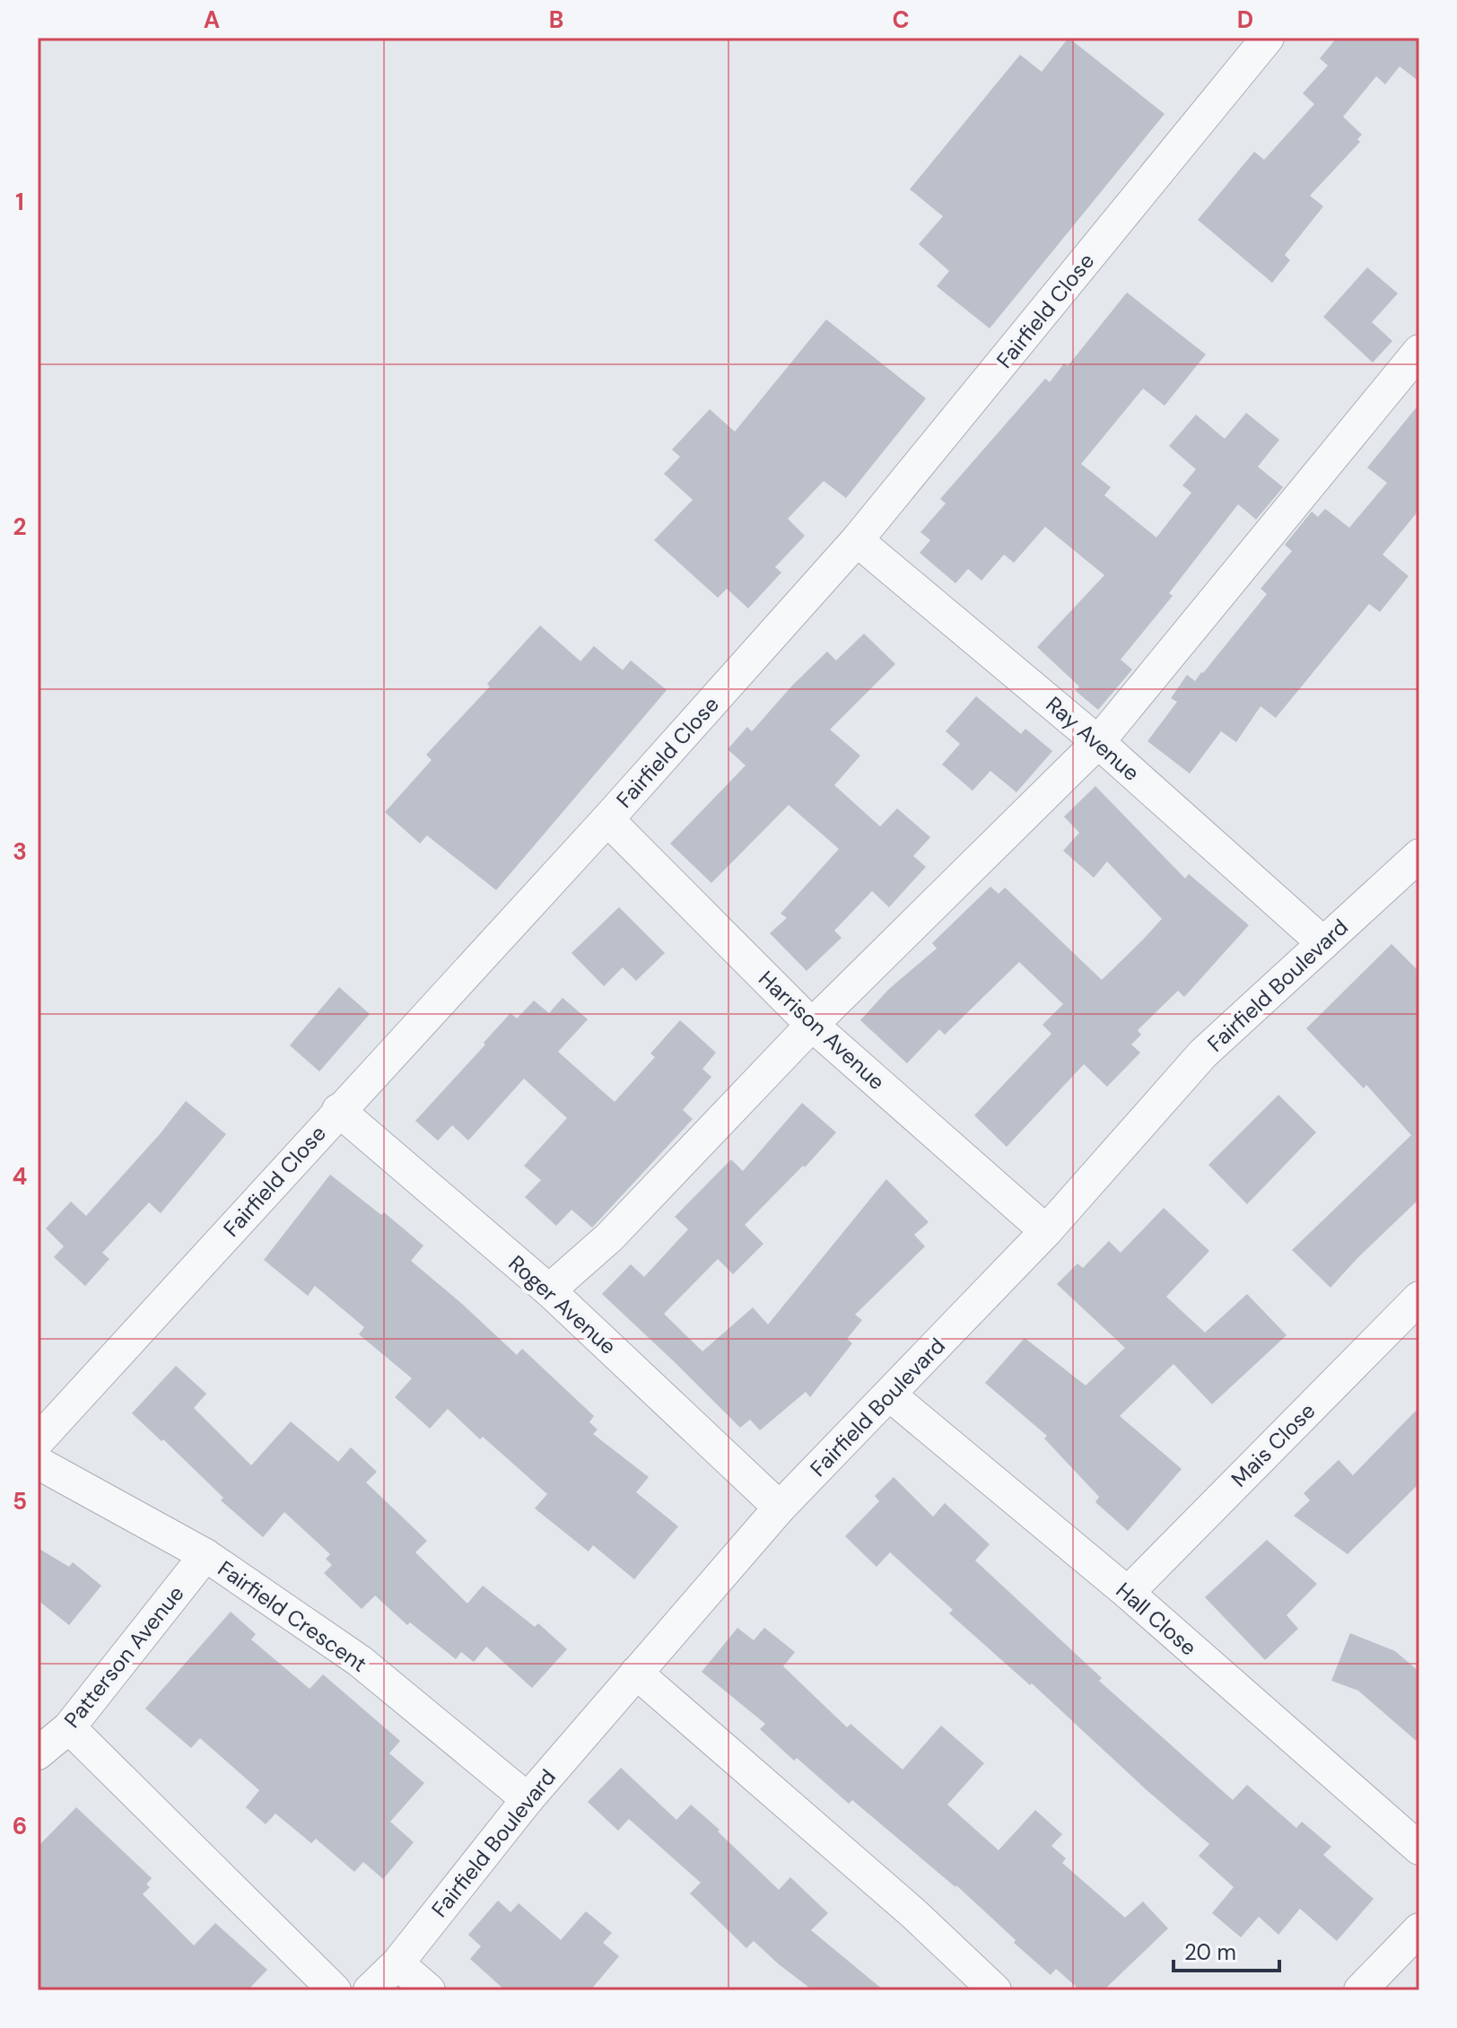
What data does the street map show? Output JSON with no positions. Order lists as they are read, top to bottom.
{
  "streets": {
    "street": [
      "Fairfield Close",
      "Ray Avenue",
      "Fairfield Boulevard",
      "Harrison Avenue",
      "Roger Avenue",
      "Mais Close",
      "Fairfield Crescent",
      "Hall Close",
      "Patterson Avenue"
    ]
  },
  "crossings": [
    ["Fairfield Close", "Ray Avenue"],
    ["Fairfield Close", "Harrison Avenue"],
    ["Fairfield Close", "Roger Avenue"],
    ["Ray Avenue", "Fairfield Boulevard"],
    ["Fairfield Boulevard", "Harrison Avenue"],
    ["Fairfield Boulevard", "Roger Avenue"],
    ["Fairfield Boulevard", "Fairfield Crescent"],
    ["Fairfield Boulevard", "Hall Close"],
    ["Mais Close", "Hall Close"],
    ["Fairfield Crescent", "Patterson Avenue"]
  ],
  "scale_bar": "20 m",
  "grid": {
    "columns": [
      "A",
      "B",
      "C",
      "D"
    ],
    "rows": [
      "1",
      "2",
      "3",
      "4",
      "5",
      "6"
    ]
  }
}
